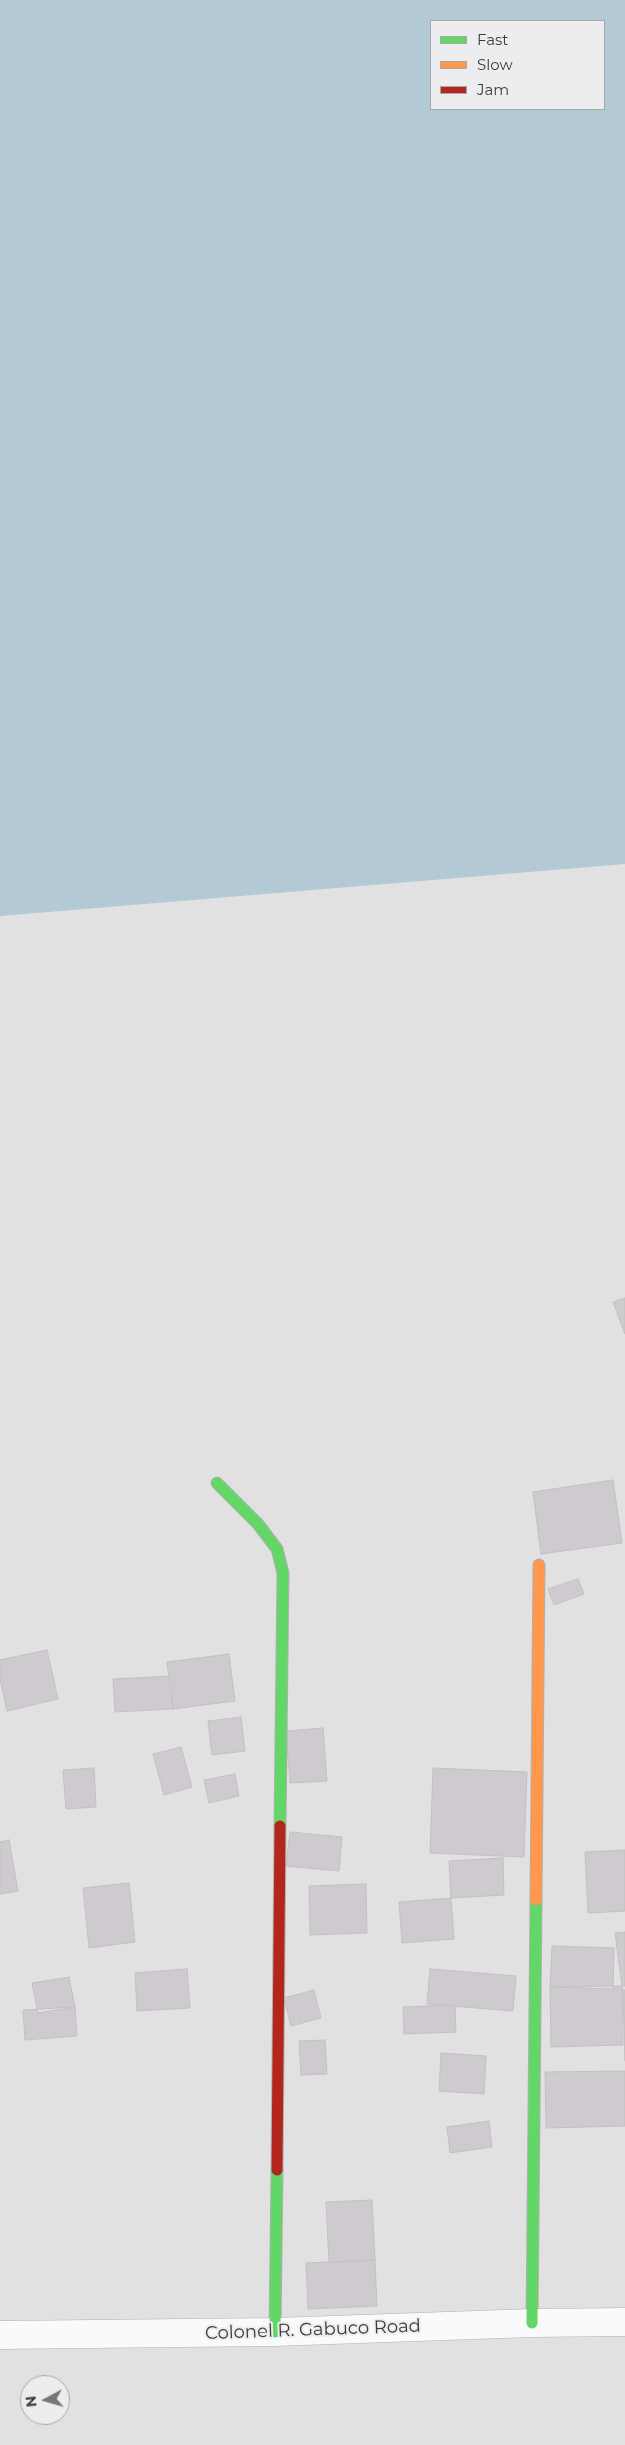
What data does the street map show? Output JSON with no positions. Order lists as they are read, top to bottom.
{
  "streets": {
    "street": ["Colonel R. Gabuco Road"]
  },
  "legend": ["Fast", "Slow", "Jam"],
  "north": "left"
}
